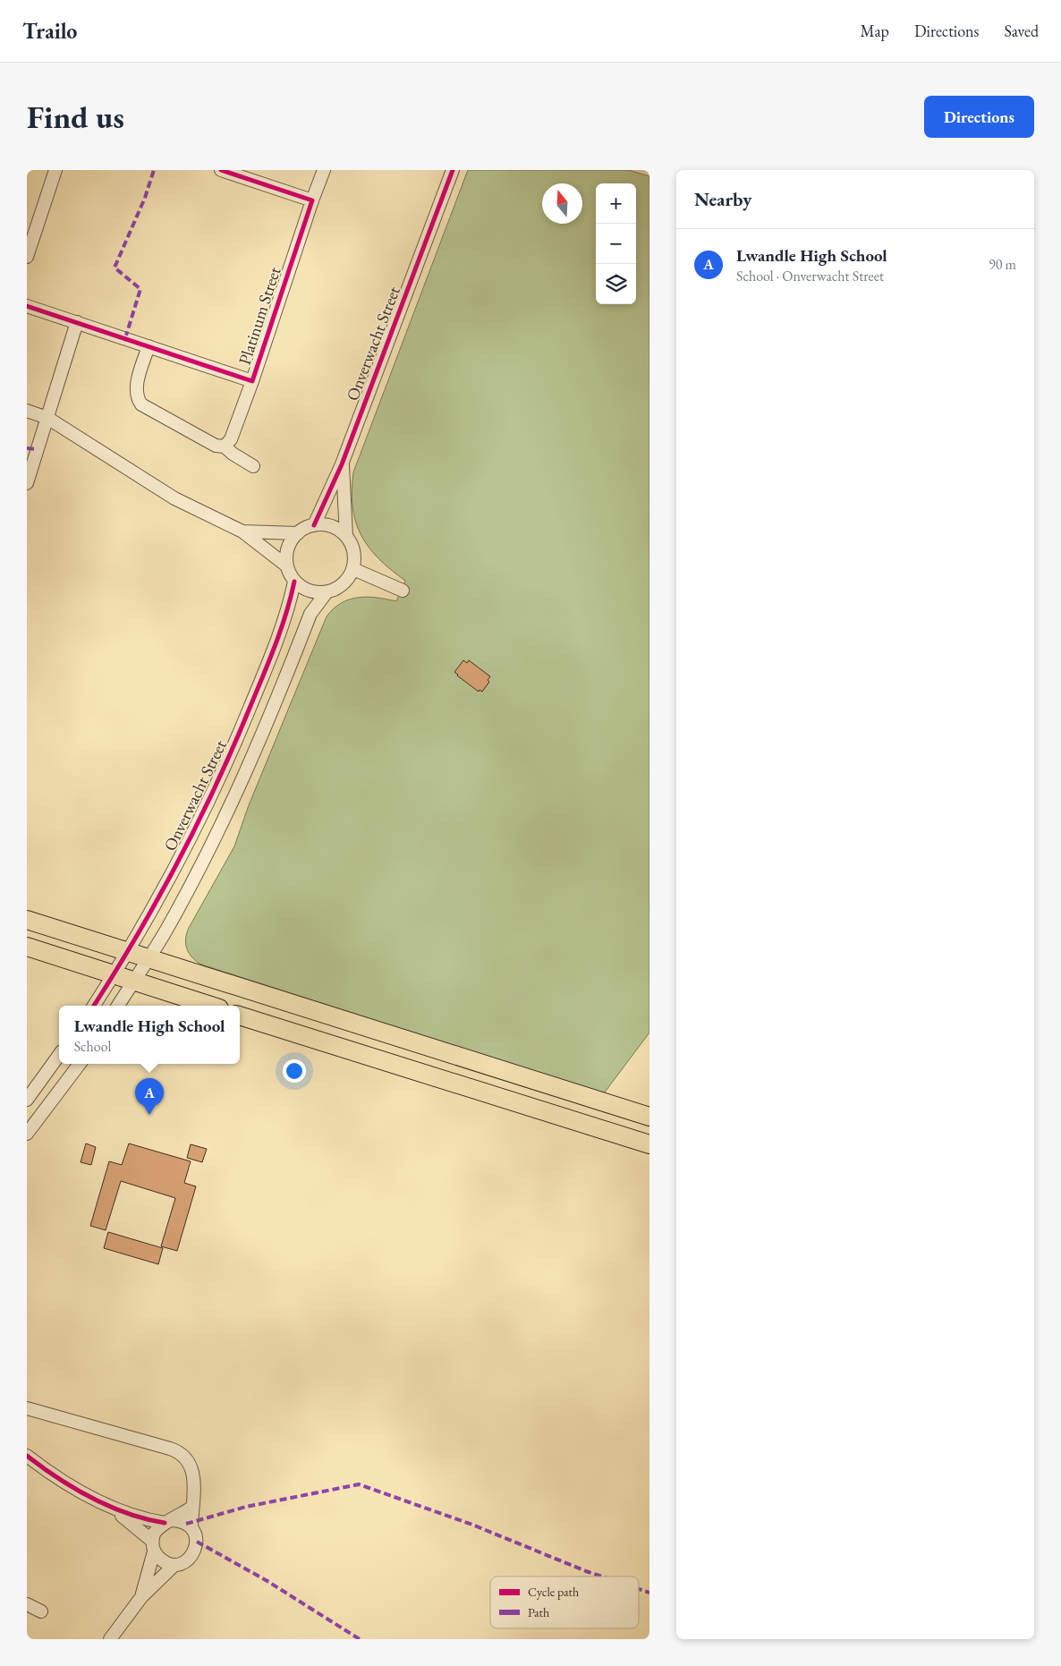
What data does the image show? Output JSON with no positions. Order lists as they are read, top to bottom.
{
  "streets": {
    "street": ["Platinum Street", "Onverwacht Street"]
  },
  "legend": ["Cycle path", "Path"],
  "north": "top",
  "page": {
    "header": "Trailo",
    "nav": ["Map", "Directions", "Saved"],
    "buttons": "Directions",
    "title": "Find us",
    "heading": "Nearby",
    "map_buttons": ["+", "−"],
    "list": [
      {
        "mark": "A",
        "name": "Lwandle High School",
        "note": "School · Onverwacht Street",
        "value": "90 m"
      }
    ],
    "popup": ["Lwandle High School", "School"],
    "pins": "A"
  }
}
